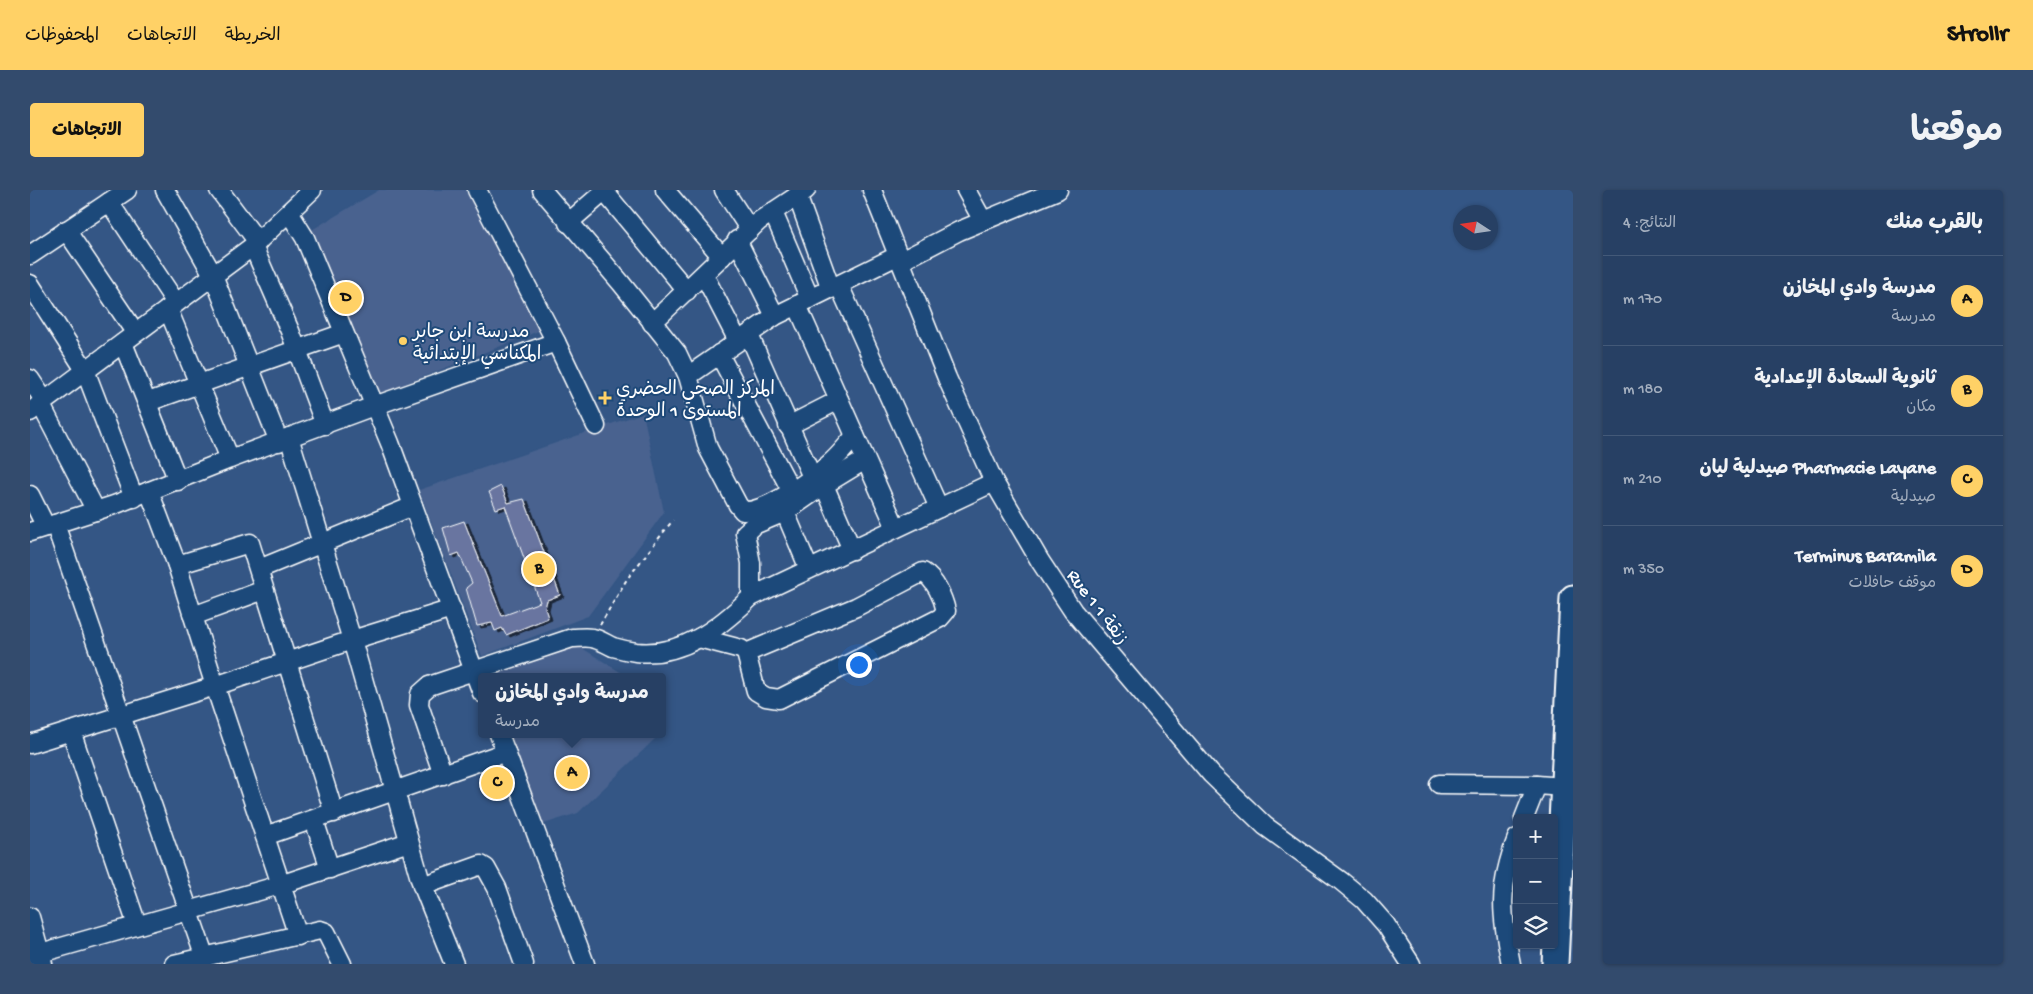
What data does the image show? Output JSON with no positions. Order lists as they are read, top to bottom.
{
  "streets": {
    "street": ["Rue 1 زنقة 1"]
  },
  "places": {
    "other": ["مدرسة ابن جابر المكناسي الإبتدائية"],
    "health": ["المركز الصحي الحضري المستوى 1 الوحدة"]
  },
  "north": "left",
  "page": {
    "header": "Strollr",
    "nav": ["الخريطة", "الاتجاهات", "المحفوظات"],
    "title": "موقعنا",
    "buttons": "الاتجاهات",
    "heading": ["بالقرب منك", "النتائج: 4"],
    "list": [
      {
        "mark": "A",
        "name": "مدرسة وادي المخازن",
        "note": "مدرسة",
        "value": "170 m"
      },
      {
        "mark": "B",
        "name": "ثانوية السعادة الإعدادية",
        "note": "مكان",
        "value": "180 m"
      },
      {
        "mark": "C",
        "name": "Pharmacie Layane صيدلية ليان",
        "note": "صيدلية",
        "value": "210 m"
      },
      {
        "mark": "D",
        "name": "Terminus Baramila",
        "note": "موقف حافلات",
        "value": "350 m"
      }
    ],
    "pins": [
      "D",
      "B",
      "A",
      "C"
    ],
    "popup": ["مدرسة وادي المخازن", "مدرسة"],
    "map_buttons": ["+", "−"]
  }
}
